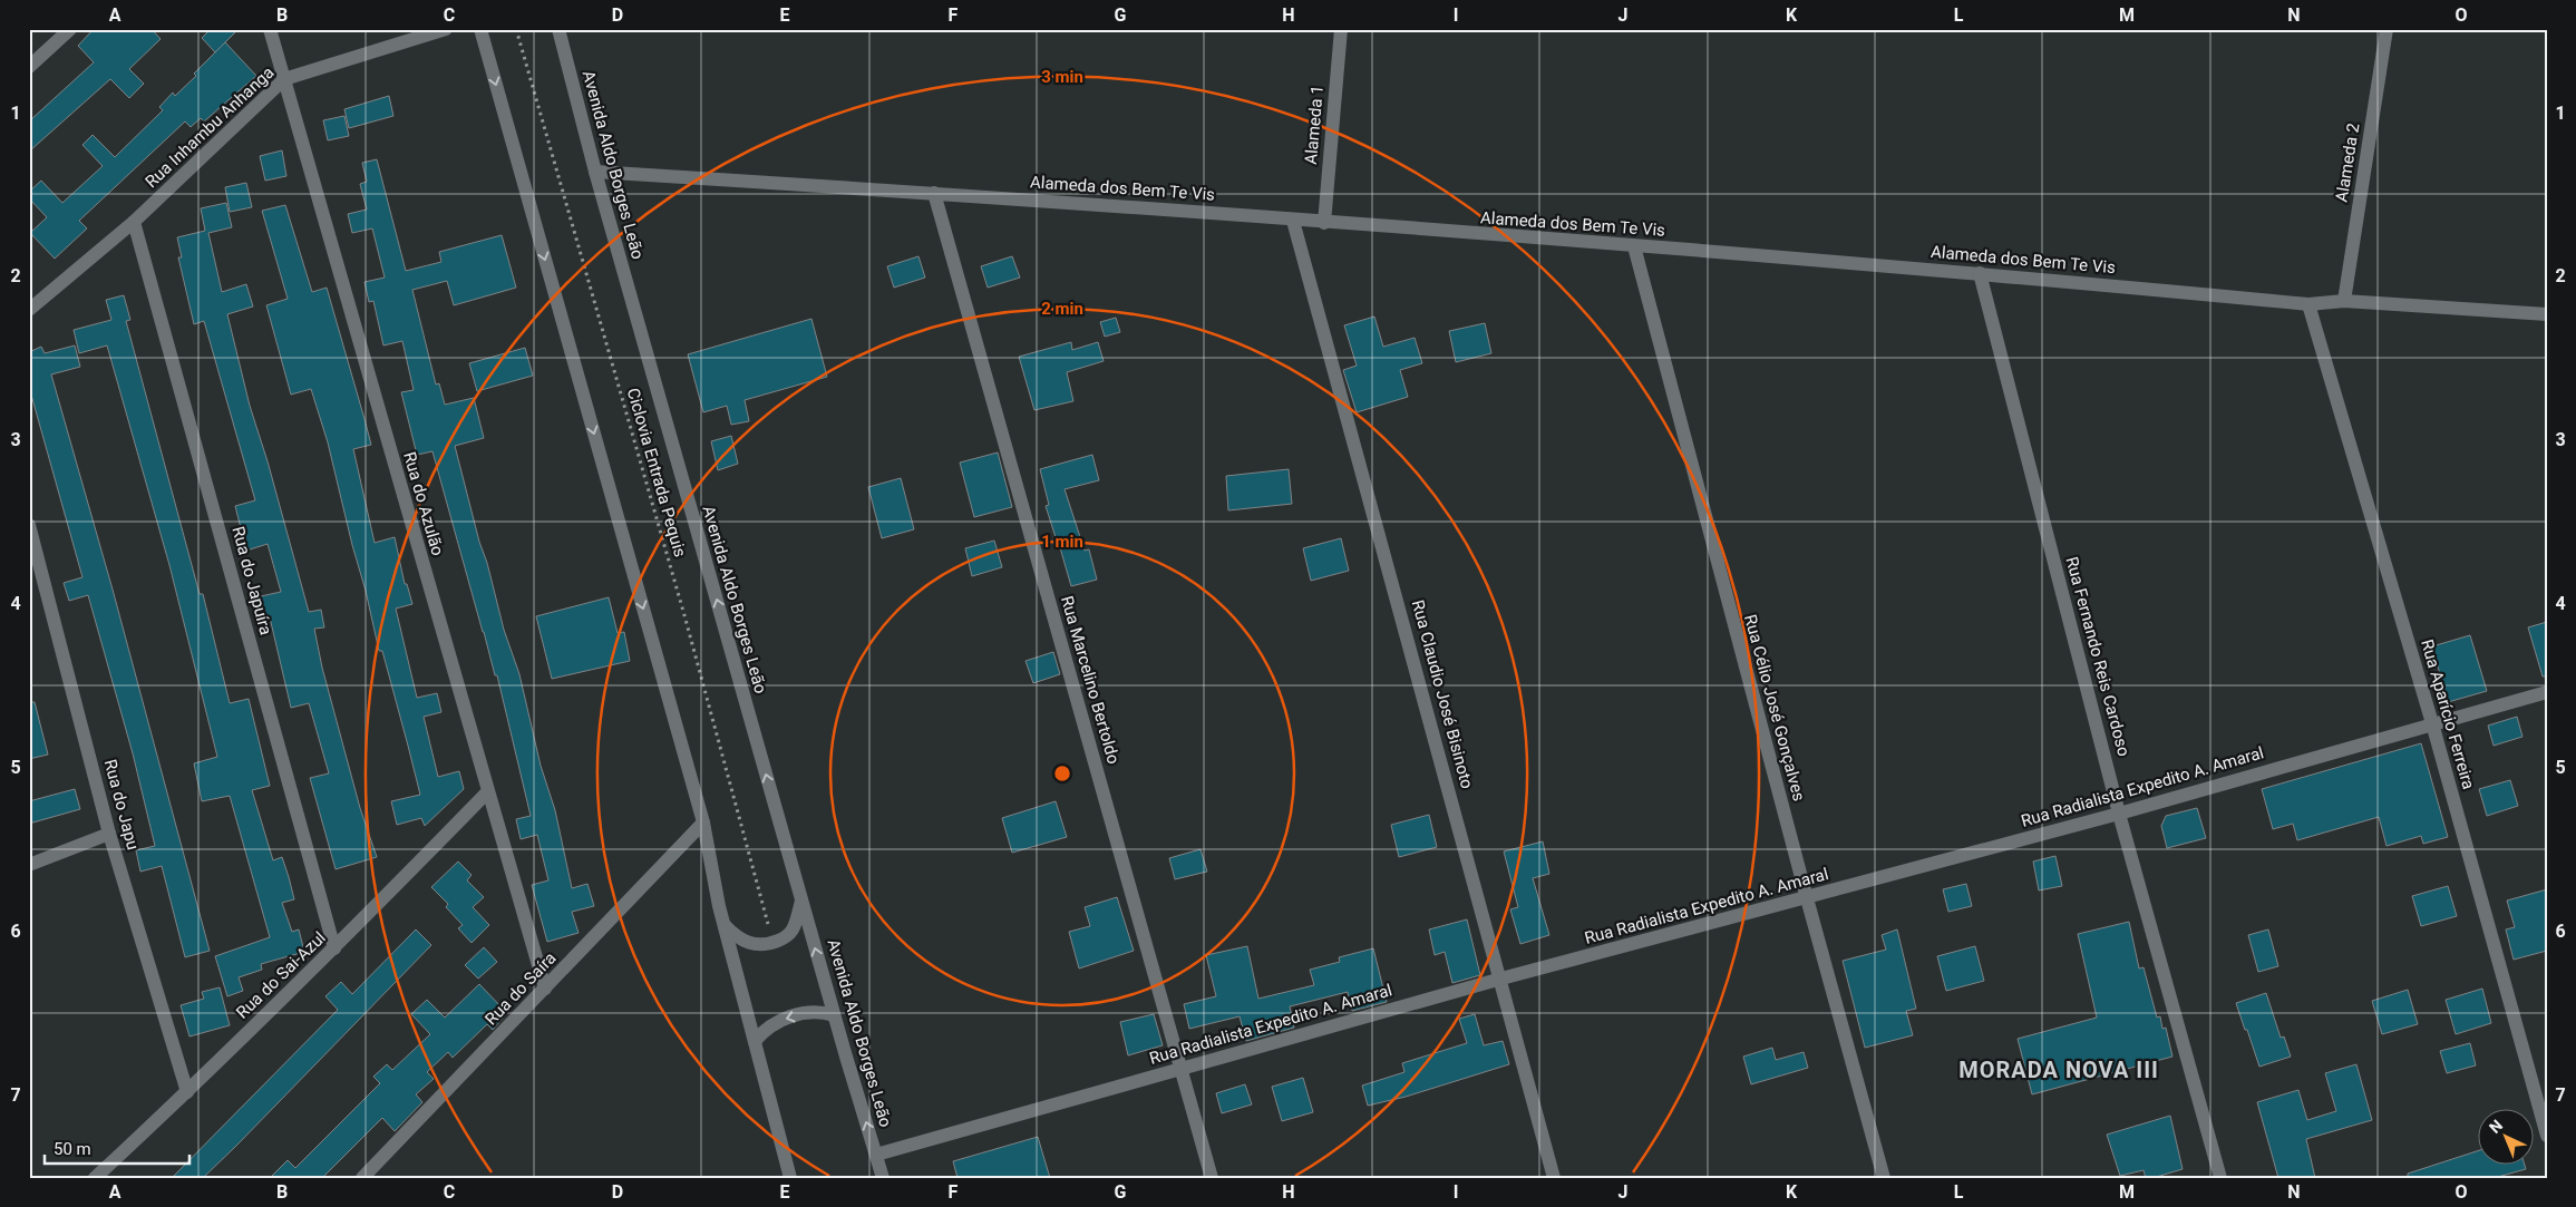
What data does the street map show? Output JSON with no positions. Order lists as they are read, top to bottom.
{
  "streets": {
    "street": [
      "Alameda 1",
      "Rua Inhambu Anhanga",
      "Alameda 2",
      "Avenida Aldo Borges Leão",
      "Alameda dos Bem Te Vis",
      "Rua do Azulão",
      "Rua do Japuíra",
      "Rua Fernando Reis Cardoso",
      "Rua Marcelino Bertoldo",
      "Rua Claudio José Bisinoto",
      "Rua Célio José Gonçalves",
      "Rua Aparício Ferreira",
      "Rua Radialista Expedito A. Amaral",
      "Rua do Japu",
      "Rua do Sai-Azul",
      "Rua do Saíra"
    ],
    "path": ["Ciclovia Entrada Pequis"]
  },
  "crossings": [
    ["Alameda 1", "Alameda dos Bem Te Vis"],
    ["Rua Inhambu Anhanga", "Rua do Azulão"],
    ["Rua Inhambu Anhanga", "Rua do Japuíra"],
    ["Alameda 2", "Alameda dos Bem Te Vis"],
    ["Avenida Aldo Borges Leão", "Alameda dos Bem Te Vis"],
    ["Avenida Aldo Borges Leão", "Rua Radialista Expedito A. Amaral"],
    ["Alameda dos Bem Te Vis", "Rua Fernando Reis Cardoso"],
    ["Alameda dos Bem Te Vis", "Rua Marcelino Bertoldo"],
    ["Alameda dos Bem Te Vis", "Rua Claudio José Bisinoto"],
    ["Alameda dos Bem Te Vis", "Rua Célio José Gonçalves"],
    ["Alameda dos Bem Te Vis", "Rua Aparício Ferreira"],
    ["Rua do Azulão", "Rua do Sai-Azul"],
    ["Rua do Azulão", "Rua do Saíra"],
    ["Rua do Japuíra", "Rua do Sai-Azul"],
    ["Rua Fernando Reis Cardoso", "Rua Radialista Expedito A. Amaral"],
    ["Rua Marcelino Bertoldo", "Rua Radialista Expedito A. Amaral"],
    ["Rua Claudio José Bisinoto", "Rua Radialista Expedito A. Amaral"],
    ["Rua Célio José Gonçalves", "Rua Radialista Expedito A. Amaral"],
    ["Rua Aparício Ferreira", "Rua Radialista Expedito A. Amaral"],
    ["Rua do Japu", "Rua do Sai-Azul"]
  ],
  "districts": ["MORADA NOVA III"],
  "scale_bar": "50 m",
  "north": "top left",
  "grid": {
    "columns": [
      "A",
      "B",
      "C",
      "D",
      "E",
      "F",
      "G",
      "H",
      "I",
      "J",
      "K",
      "L",
      "M",
      "N",
      "O"
    ],
    "rows": [
      "1",
      "2",
      "3",
      "4",
      "5",
      "6",
      "7"
    ]
  },
  "rings": ["3 min", "2 min", "1 min"]
}
